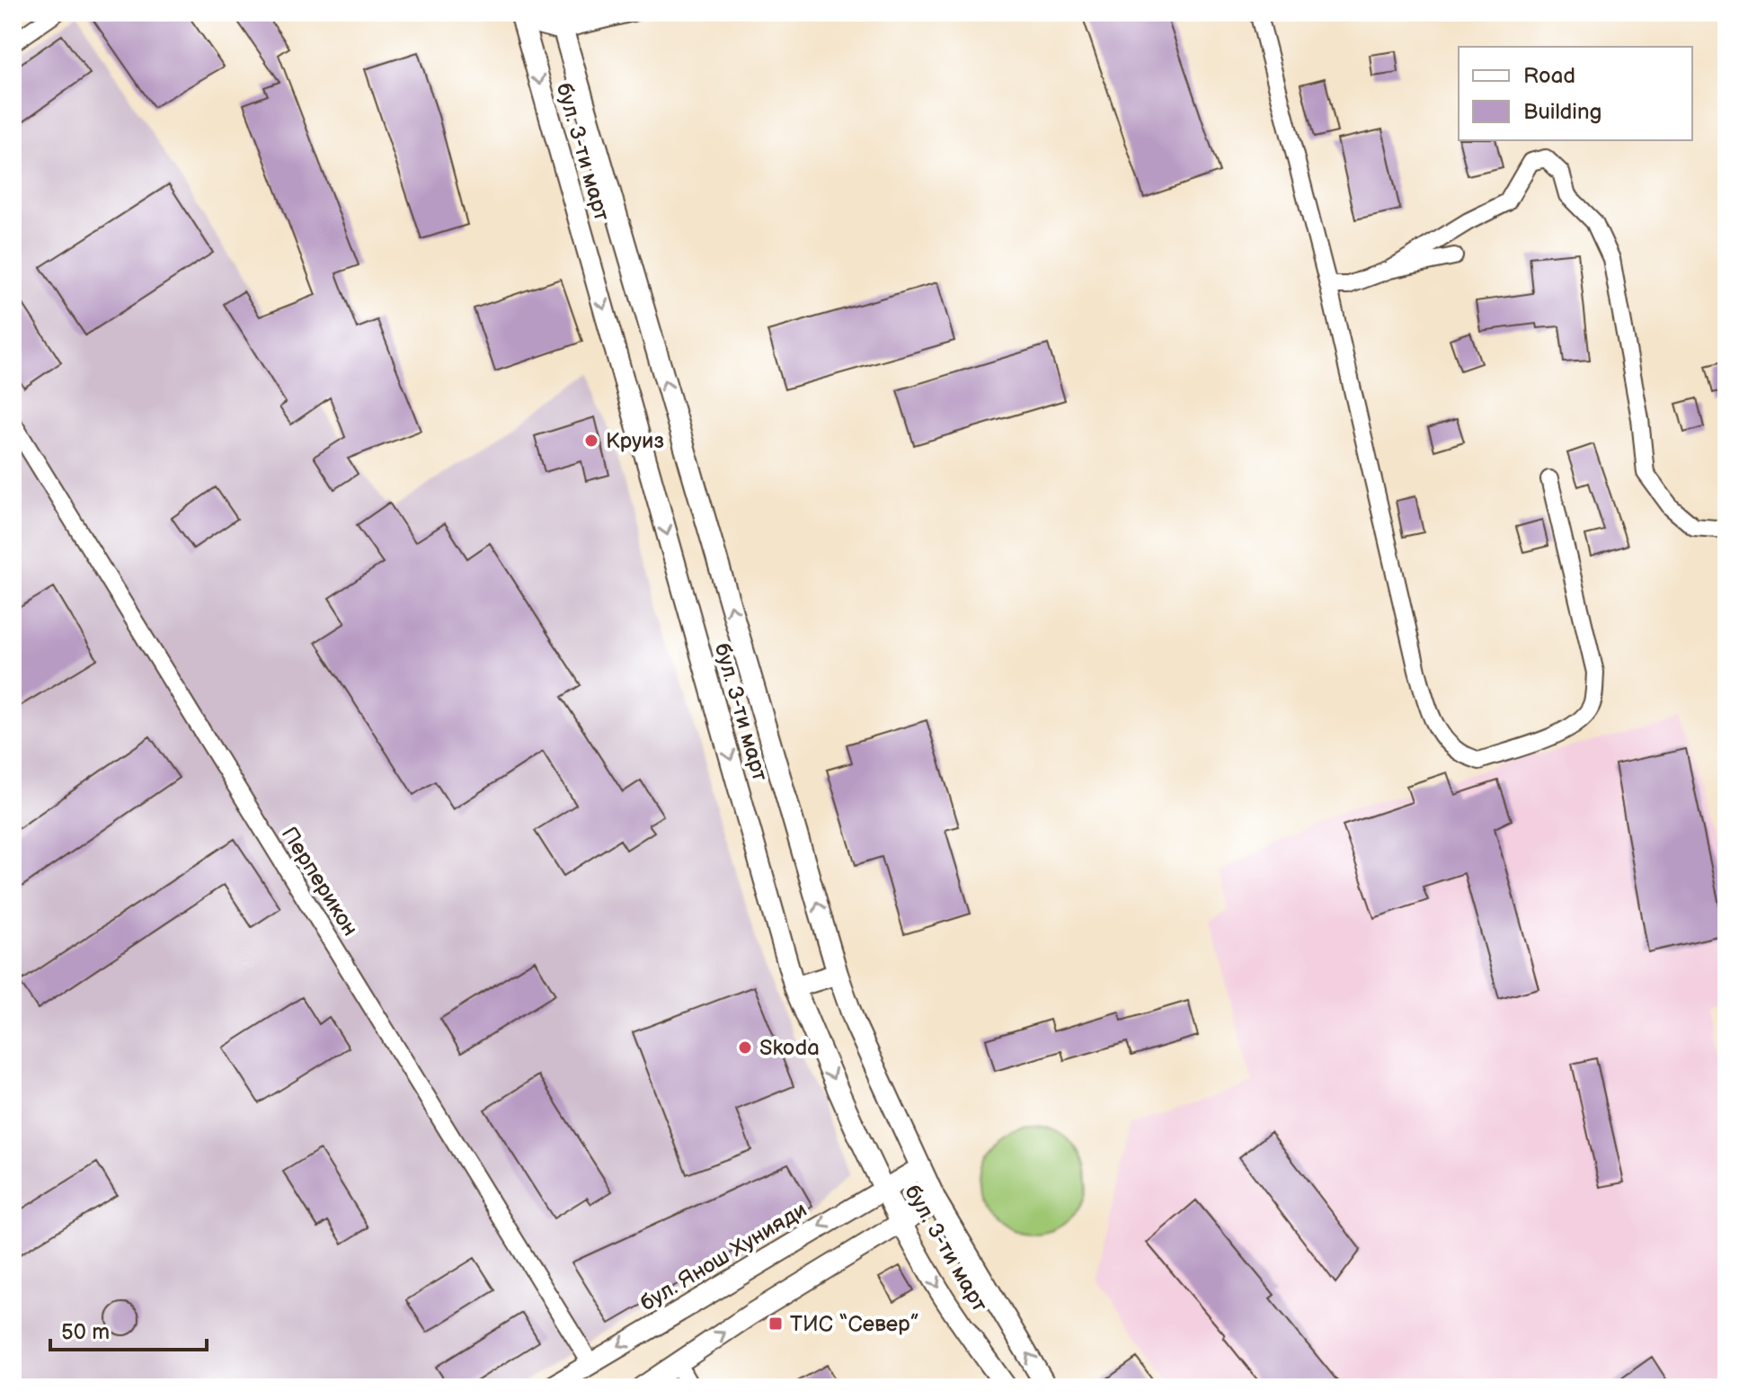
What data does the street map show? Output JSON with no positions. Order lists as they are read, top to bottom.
{
  "streets": {
    "street": ["бул. 3-ти март", "Перперикон", "бул. Янош Хунияди"]
  },
  "crossings": [
    ["бул. 3-ти март", "бул. Янош Хунияди"],
    ["Перперикон", "бул. Янош Хунияди"]
  ],
  "places": {
    "other": ["Круиз", "Skoda"],
    "transit": ["ТИС “Север”"]
  },
  "legend": ["Road", "Building"],
  "scale_bar": "50 m"
}
